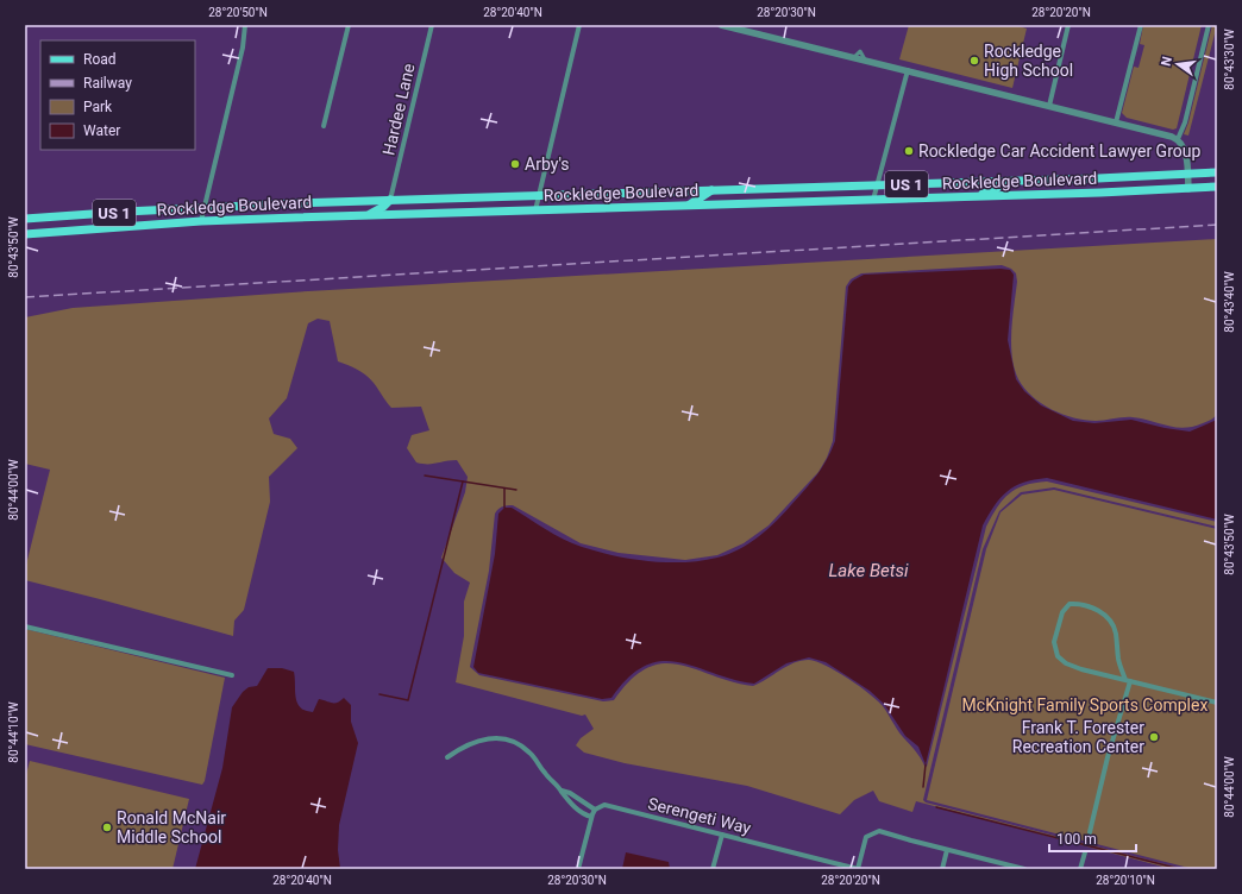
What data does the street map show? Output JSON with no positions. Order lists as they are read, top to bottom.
{
  "streets": {
    "main road": ["Rockledge Boulevard", "US 1"],
    "street": ["Hardee Lane", "Serengeti Way"]
  },
  "crossings": [
    ["Hardee Lane", "Rockledge Boulevard"]
  ],
  "water": ["Lake Betsi"],
  "parks": ["McKnight Family Sports Complex"],
  "places": [
    "Rockledge High School",
    "Rockledge Car Accident Lawyer Group",
    "Arby's",
    "Frank T. Forester Recreation Center",
    "Ronald McNair Middle School"
  ],
  "legend": [
    "Road",
    "Railway",
    "Park",
    "Water"
  ],
  "scale_bar": "100 m",
  "north": "left",
  "coordinates": [
    "28°20'50\"N",
    "28°20'40\"N",
    "28°20'30\"N",
    "28°20'20\"N",
    "80°43'30\"W",
    "80°43'50\"W",
    "80°43'40\"W",
    "80°44'00\"W",
    "80°44'10\"W",
    "28°20'10\"N"
  ]
}
